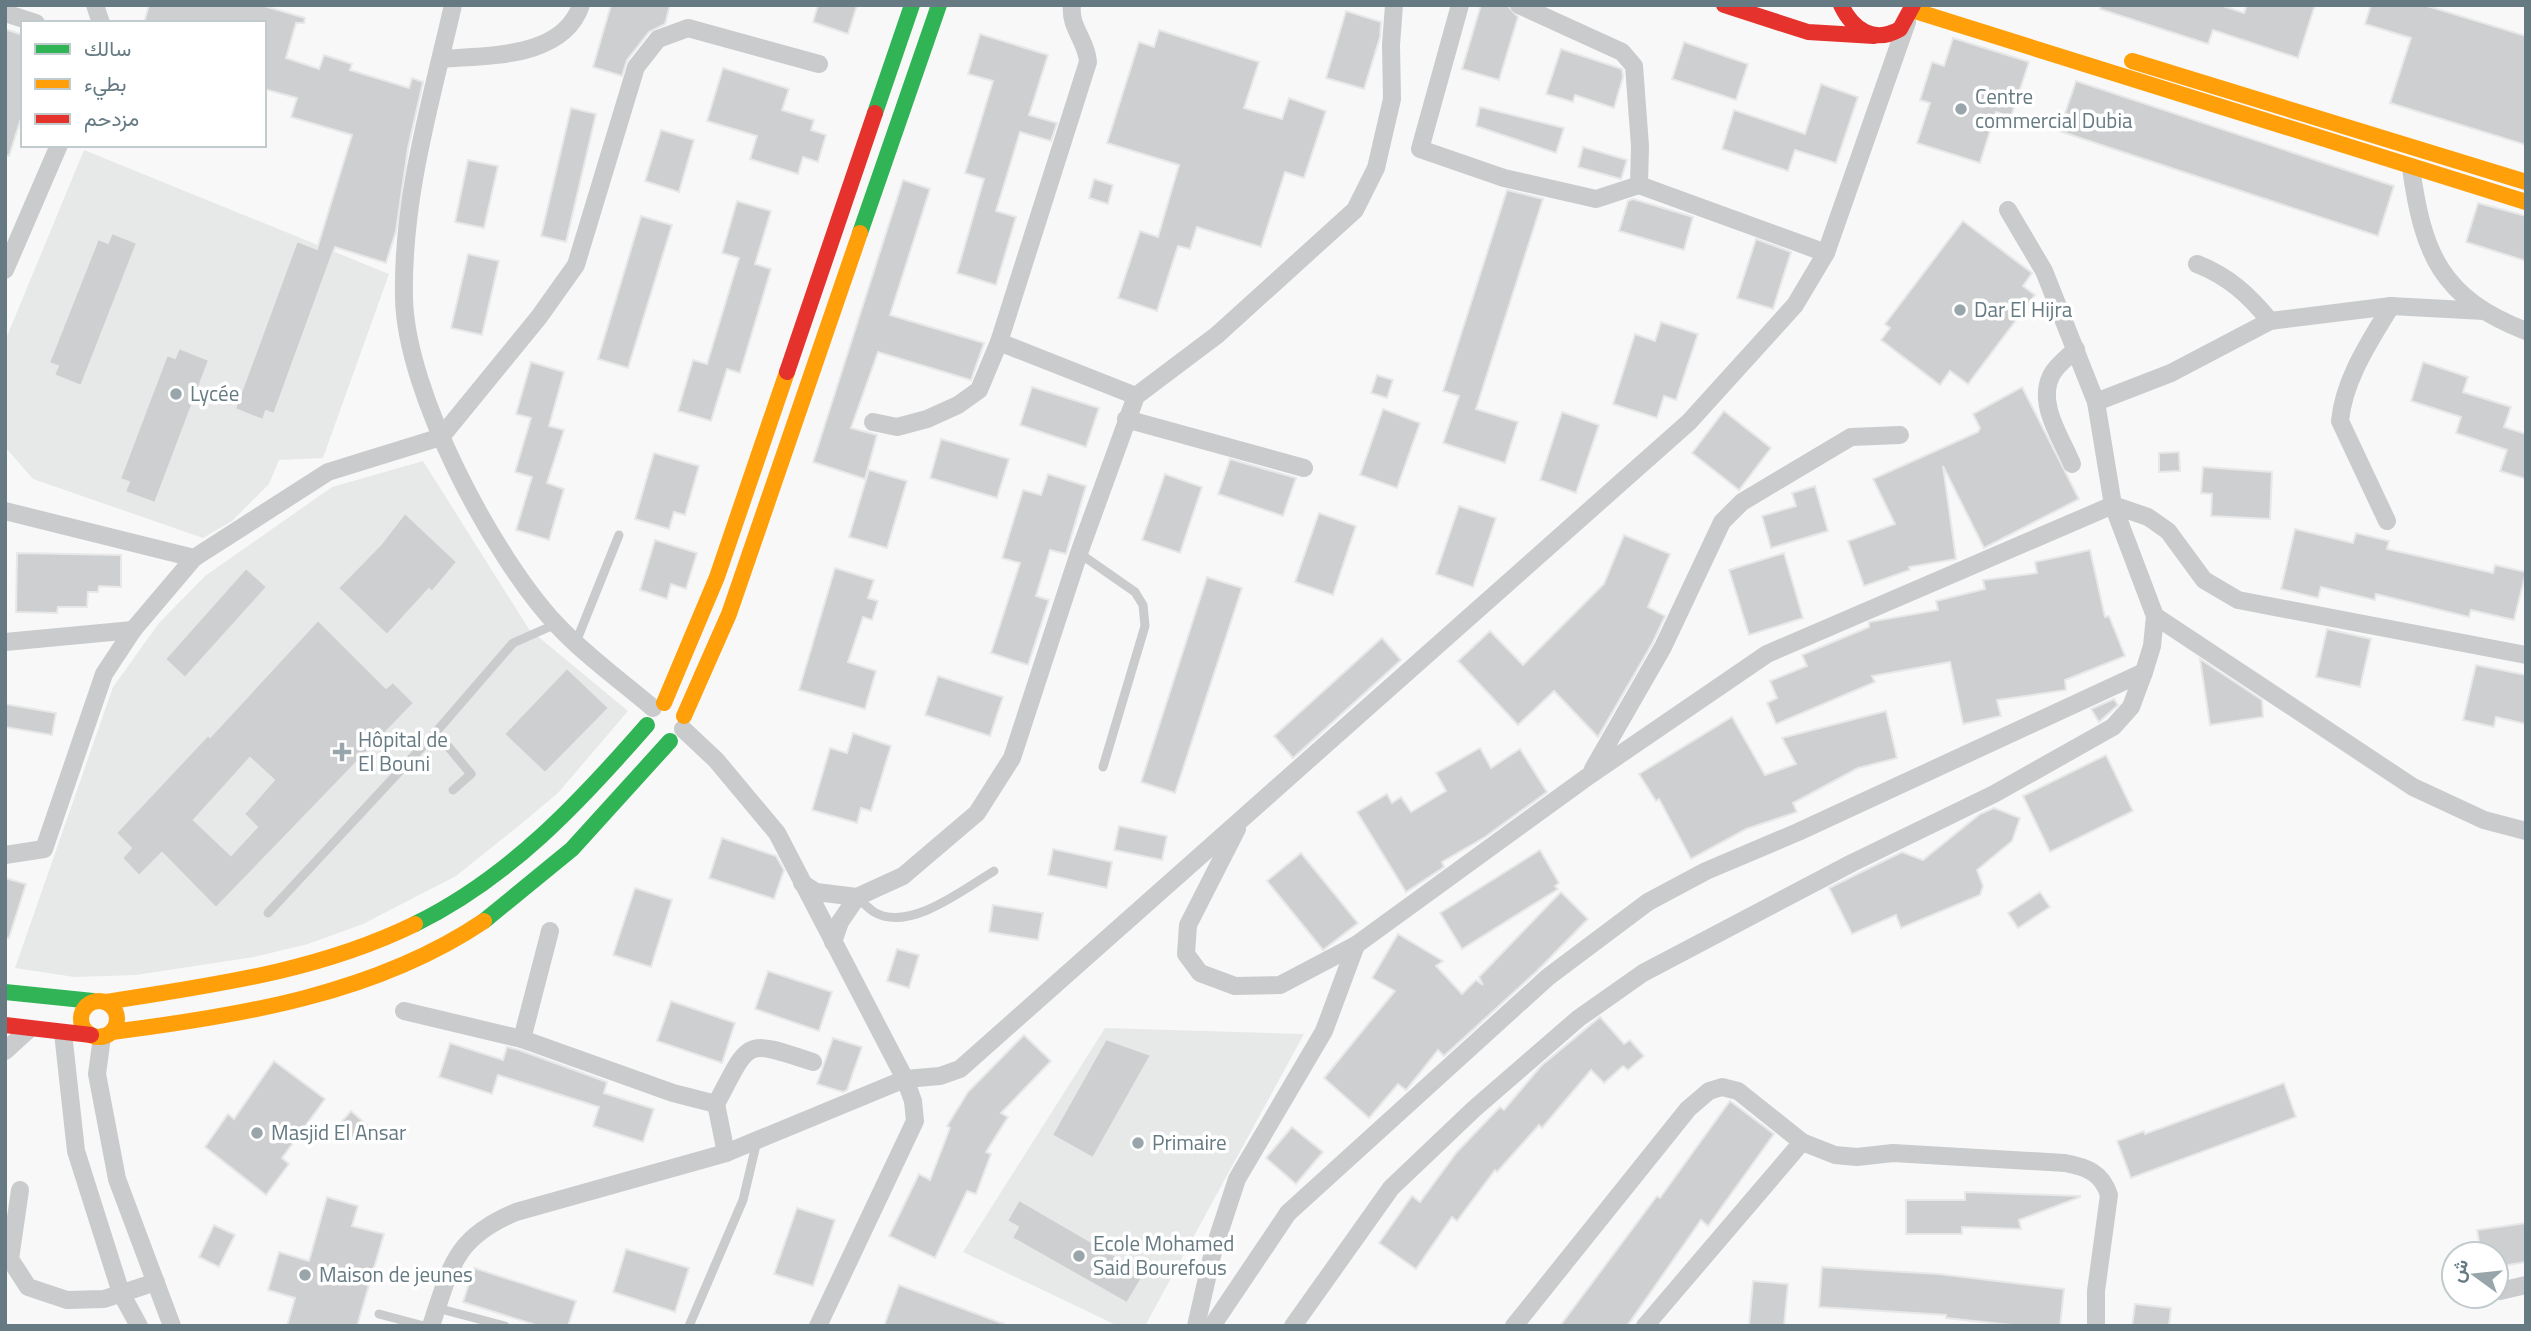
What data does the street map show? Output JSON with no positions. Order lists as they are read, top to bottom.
{
  "places": {
    "other": [
      "Centre commercial Dubia",
      "Dar El Hijra",
      "Lycée",
      "Masjid El Ansar",
      "Primaire",
      "Ecole Mohamed Said Bourefous",
      "Maison de jeunes"
    ],
    "health": ["Hôpital de El Bouni"]
  },
  "legend": ["سالك", "بطيء", "مزدحم"],
  "north": "left"
}
